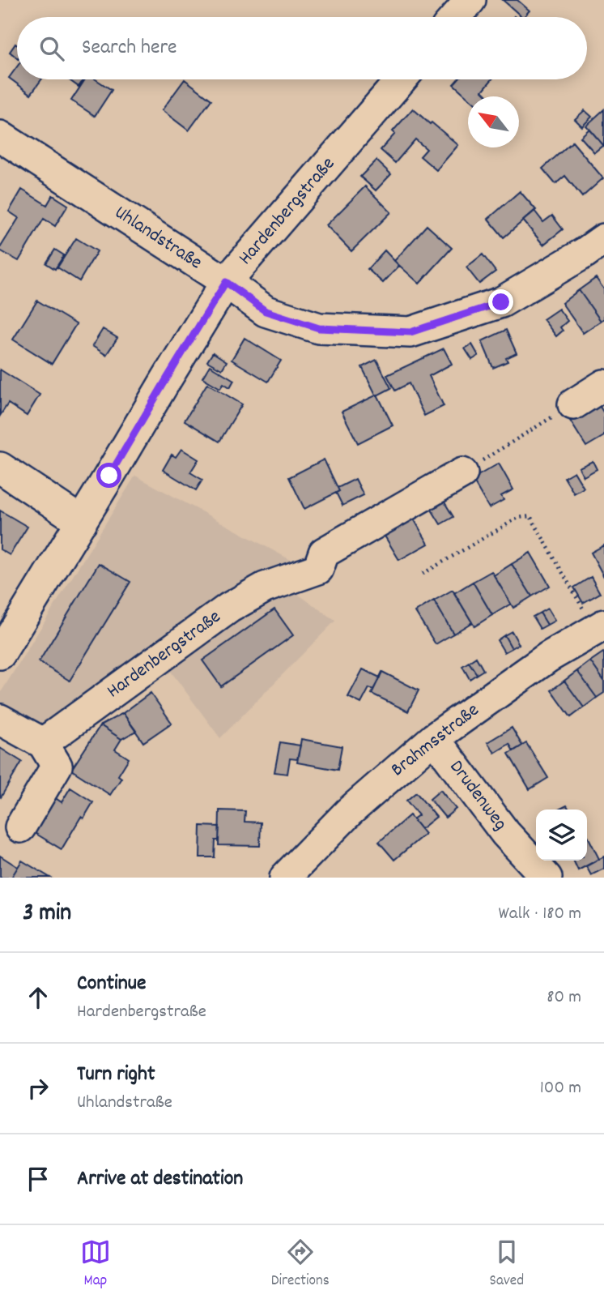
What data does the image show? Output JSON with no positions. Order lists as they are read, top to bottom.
{
  "streets": {
    "street": [
      "Hardenbergstraße",
      "Uhlandstraße",
      "Brahmsstraße",
      "Drudenweg"
    ]
  },
  "crossings": [
    ["Hardenbergstraße", "Uhlandstraße"],
    ["Brahmsstraße", "Drudenweg"]
  ],
  "north": "top left",
  "page": {
    "search": "Search here",
    "heading": ["3 min", "Walk · 180 m"],
    "list": [
      ["Continue", "Hardenbergstraße", "80 m"],
      ["Turn right", "Uhlandstraße", "100 m"],
      "Arrive at destination"
    ],
    "nav": ["Map", "Directions", "Saved"]
  }
}
